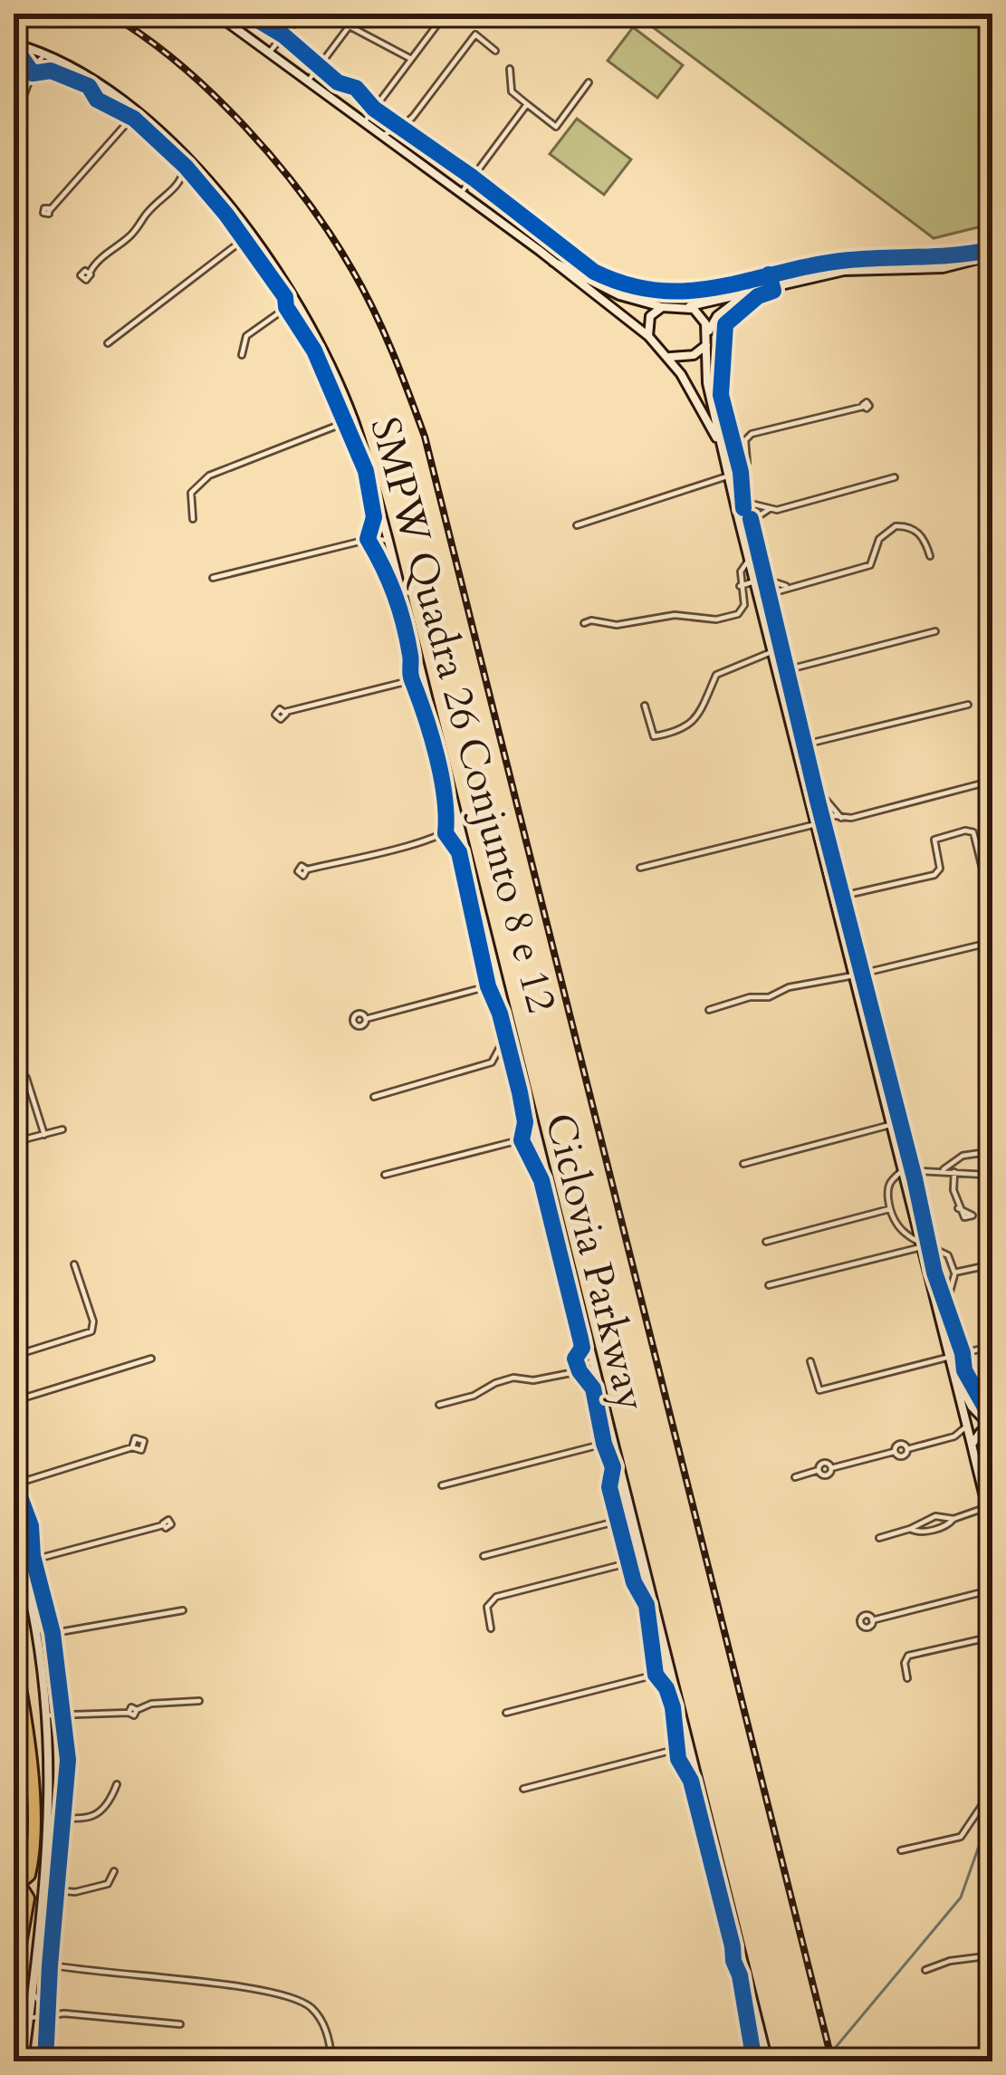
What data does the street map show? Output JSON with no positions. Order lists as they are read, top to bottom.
{
  "streets": {
    "street": ["SMPW Quadra 26 Conjunto 8 e 12"],
    "cycle path": ["Ciclovia Parkway"]
  }
}
